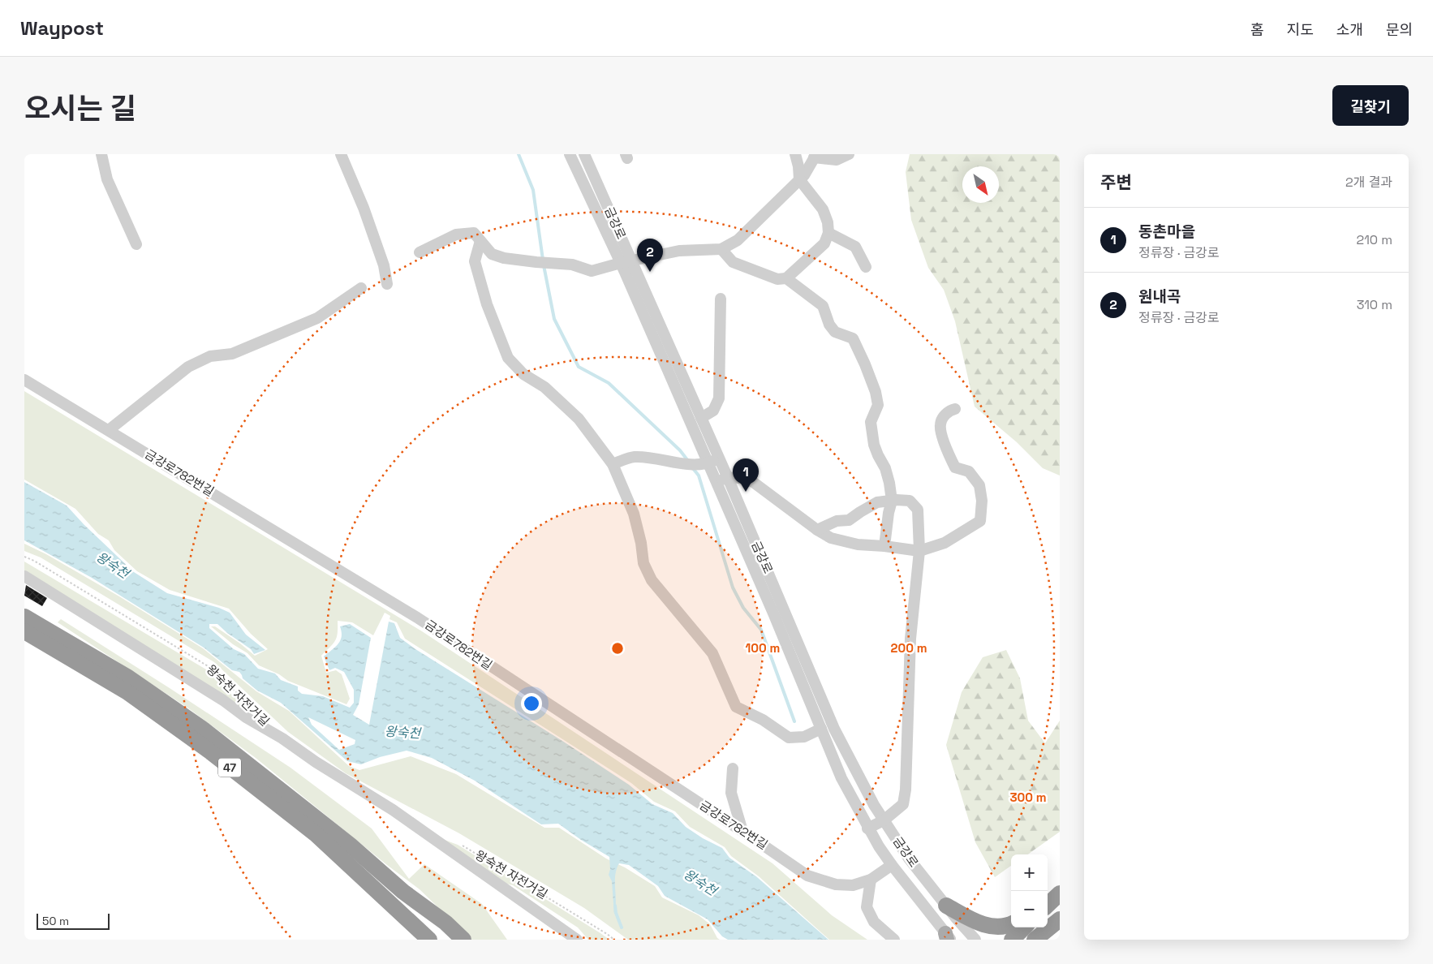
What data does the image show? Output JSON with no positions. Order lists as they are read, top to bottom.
{
  "streets": {
    "highway": ["47"],
    "street": ["금강로", "금강로782번길"],
    "path": ["왕숙천 자전거길"]
  },
  "crossings": [
    ["금강로", "금강로782번길"]
  ],
  "water": ["왕숙천"],
  "scale_bar": "50 m",
  "north": "bottom right",
  "page": {
    "header": "Waypost",
    "nav": [
      "홈",
      "지도",
      "소개",
      "문의"
    ],
    "title": "오시는 길",
    "buttons": "길찾기",
    "heading": ["주변", "2개 결과"],
    "list": [
      {
        "mark": "1",
        "name": "동촌마을",
        "note": "정류장 · 금강로",
        "value": "210 m"
      },
      {
        "mark": "2",
        "name": "원내곡",
        "note": "정류장 · 금강로",
        "value": "310 m"
      }
    ],
    "pins": ["2", "1"],
    "map_buttons": ["+", "−"],
    "scale": "50 m"
  },
  "rings": ["100 m", "200 m", "300 m"]
}
